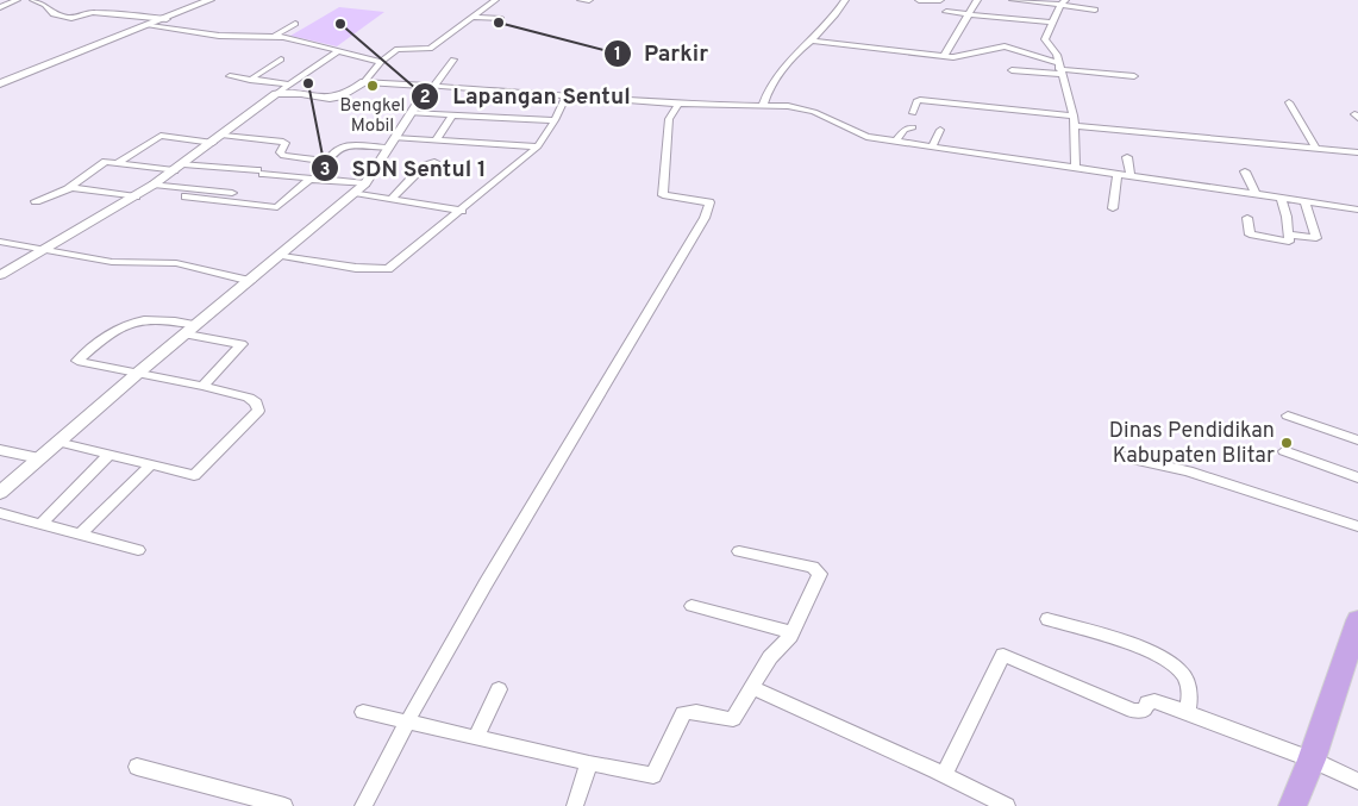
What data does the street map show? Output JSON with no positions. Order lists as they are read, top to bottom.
{
  "places": [
    "Parkir",
    "Lapangan Sentul",
    "SDN Sentul 1",
    "Bengkel Mobil",
    "Dinas Pendidikan Kabupaten Blitar"
  ]
}
